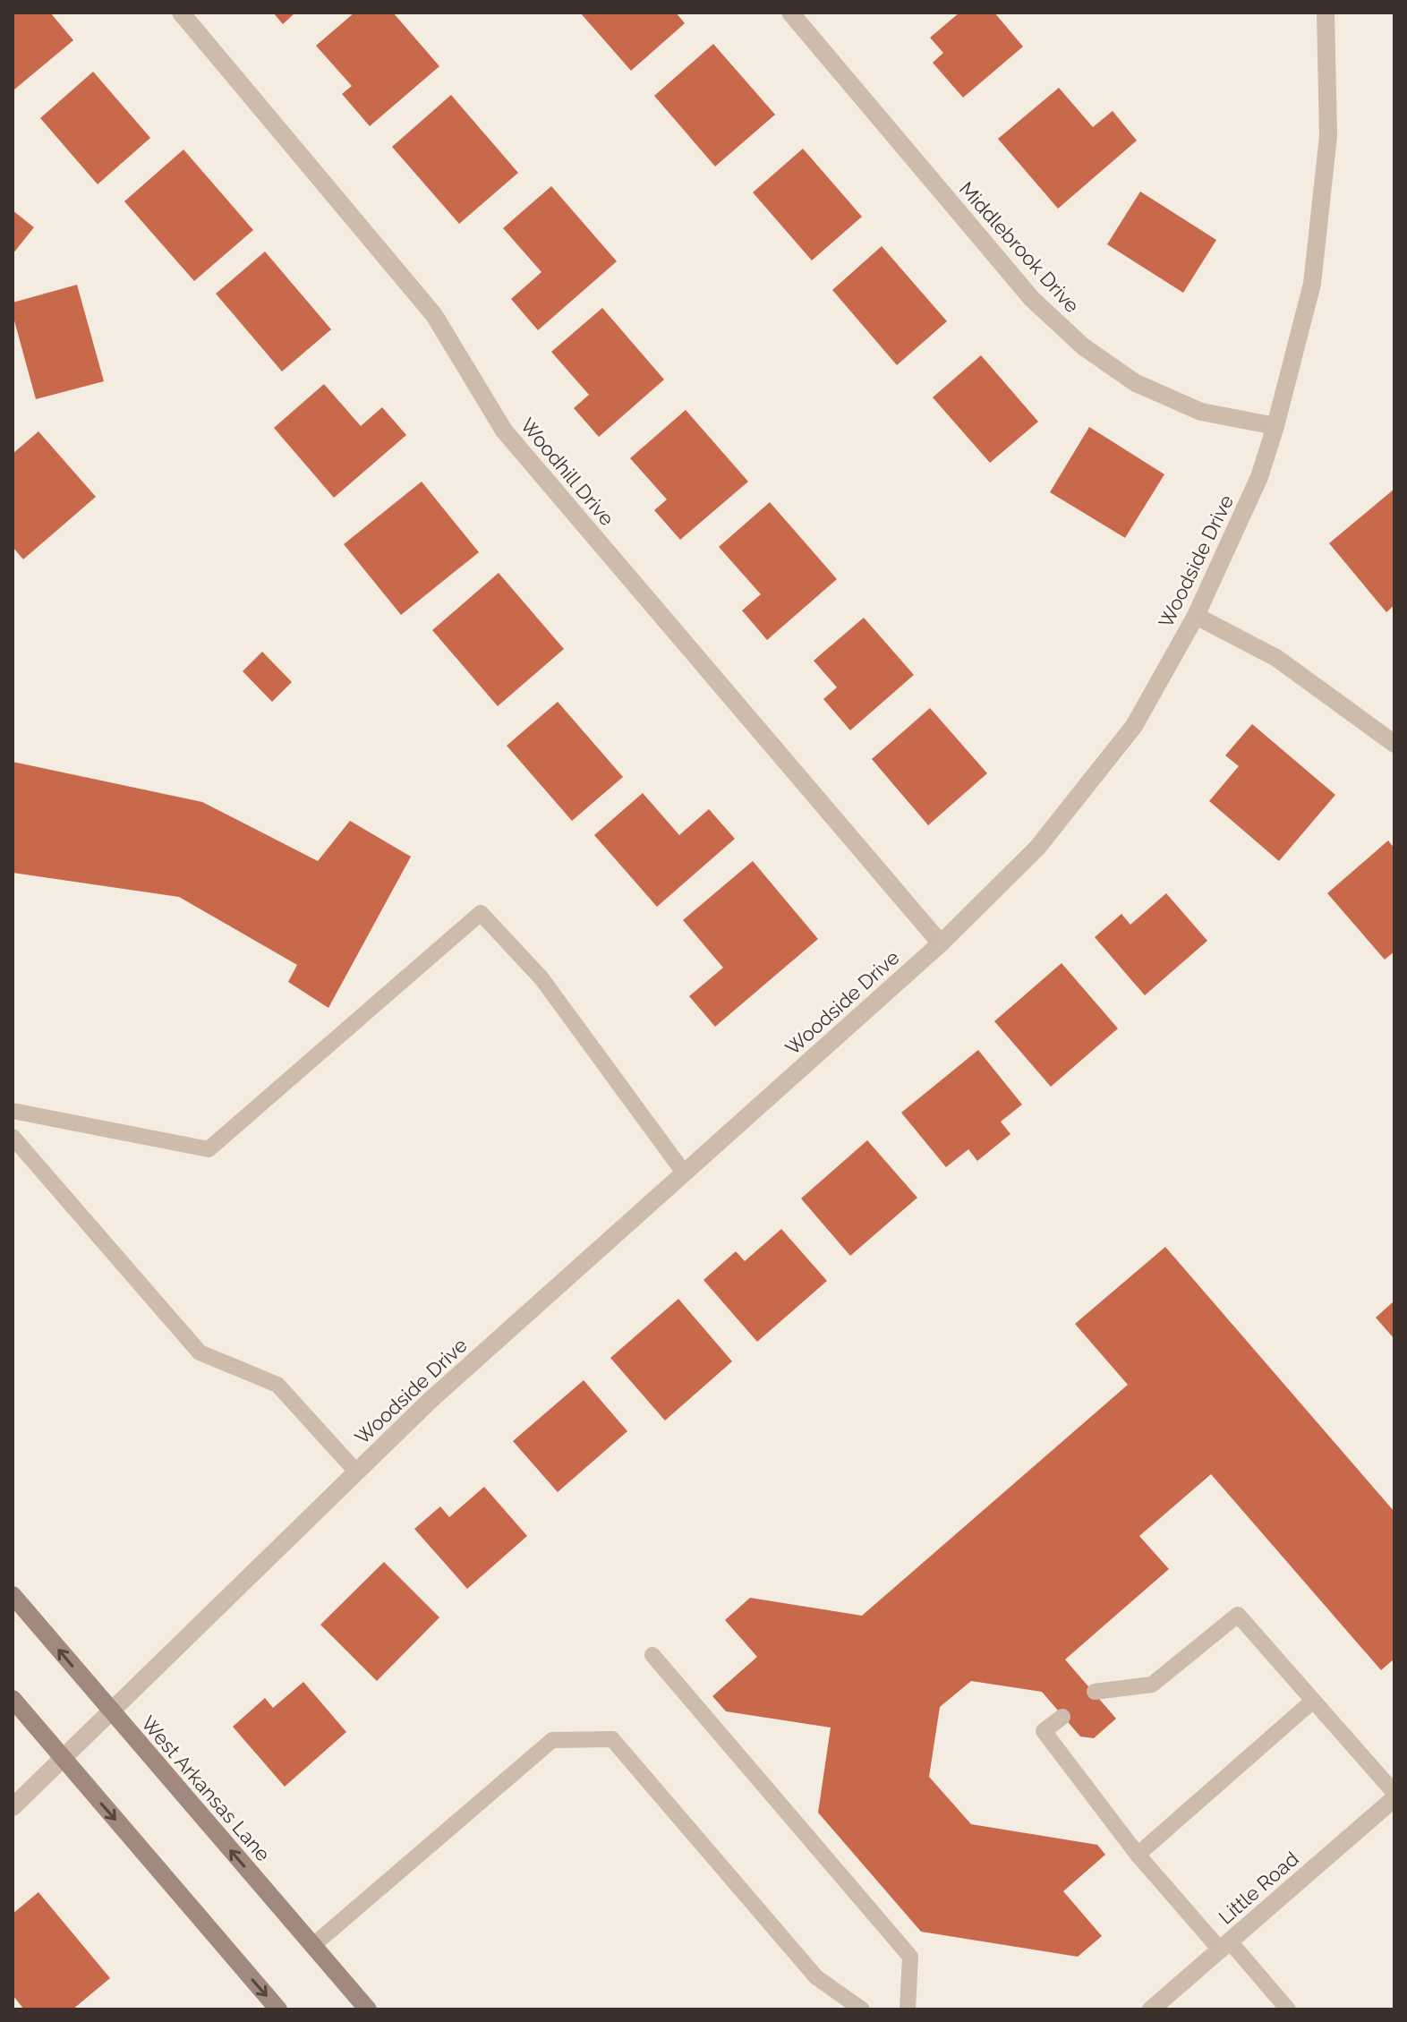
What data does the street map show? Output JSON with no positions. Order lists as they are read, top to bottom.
{
  "streets": {
    "main road": ["West Arkansas Lane"],
    "street": [
      "Middlebrook Drive",
      "Woodhill Drive",
      "Woodside Drive",
      "Little Road"
    ]
  },
  "crossings": [
    ["Middlebrook Drive", "Woodside Drive"],
    ["Woodhill Drive", "Woodside Drive"],
    ["Woodside Drive", "West Arkansas Lane"]
  ]
}
